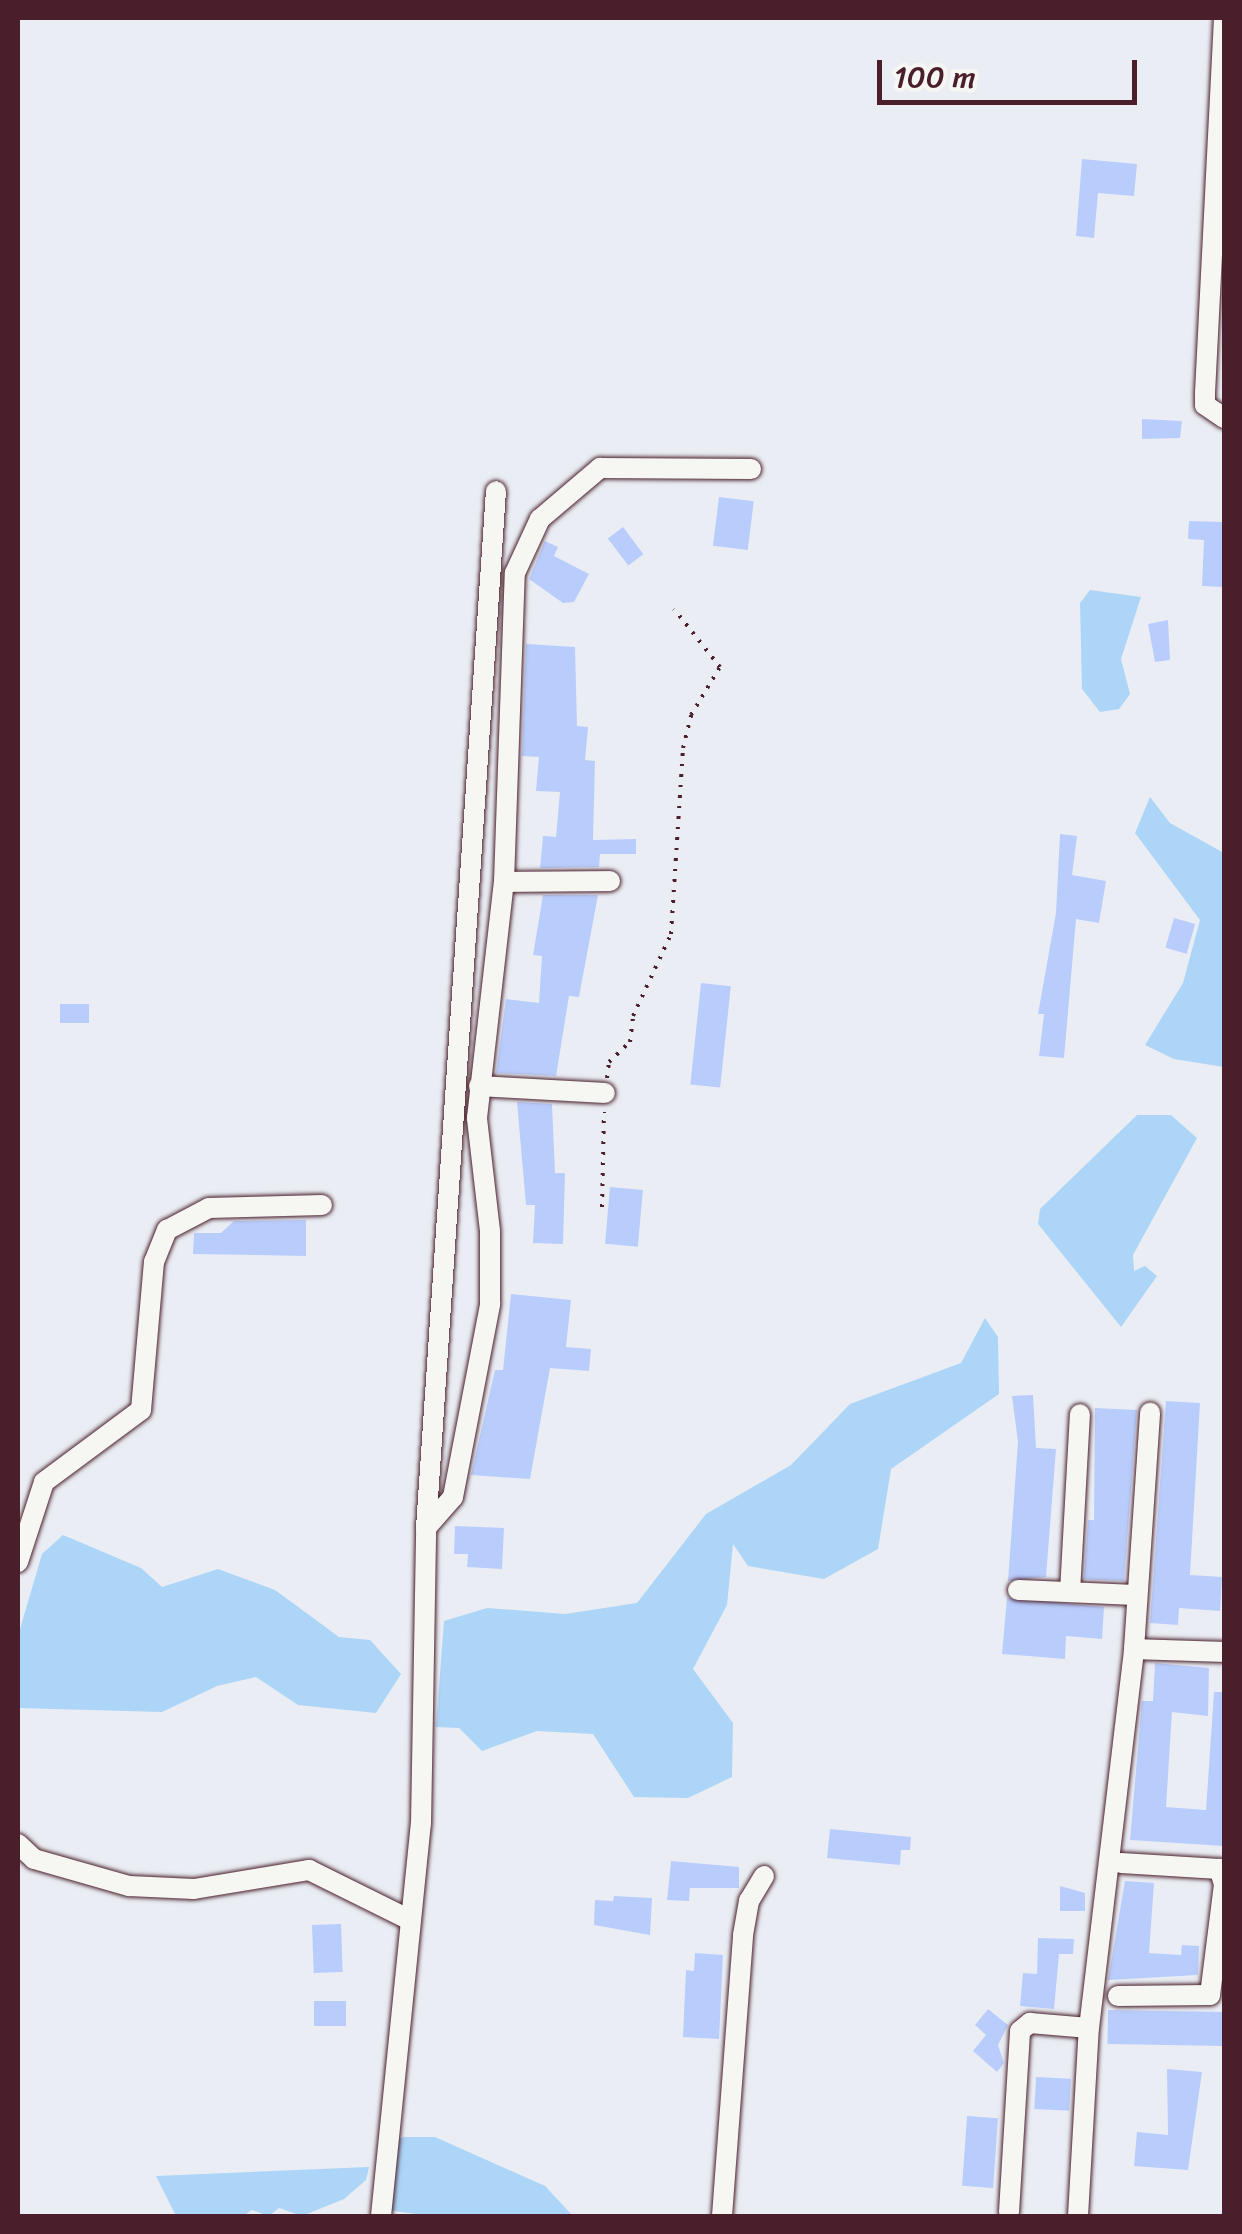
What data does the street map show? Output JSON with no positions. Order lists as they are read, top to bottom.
{
  "scale_bar": "100 m"
}
